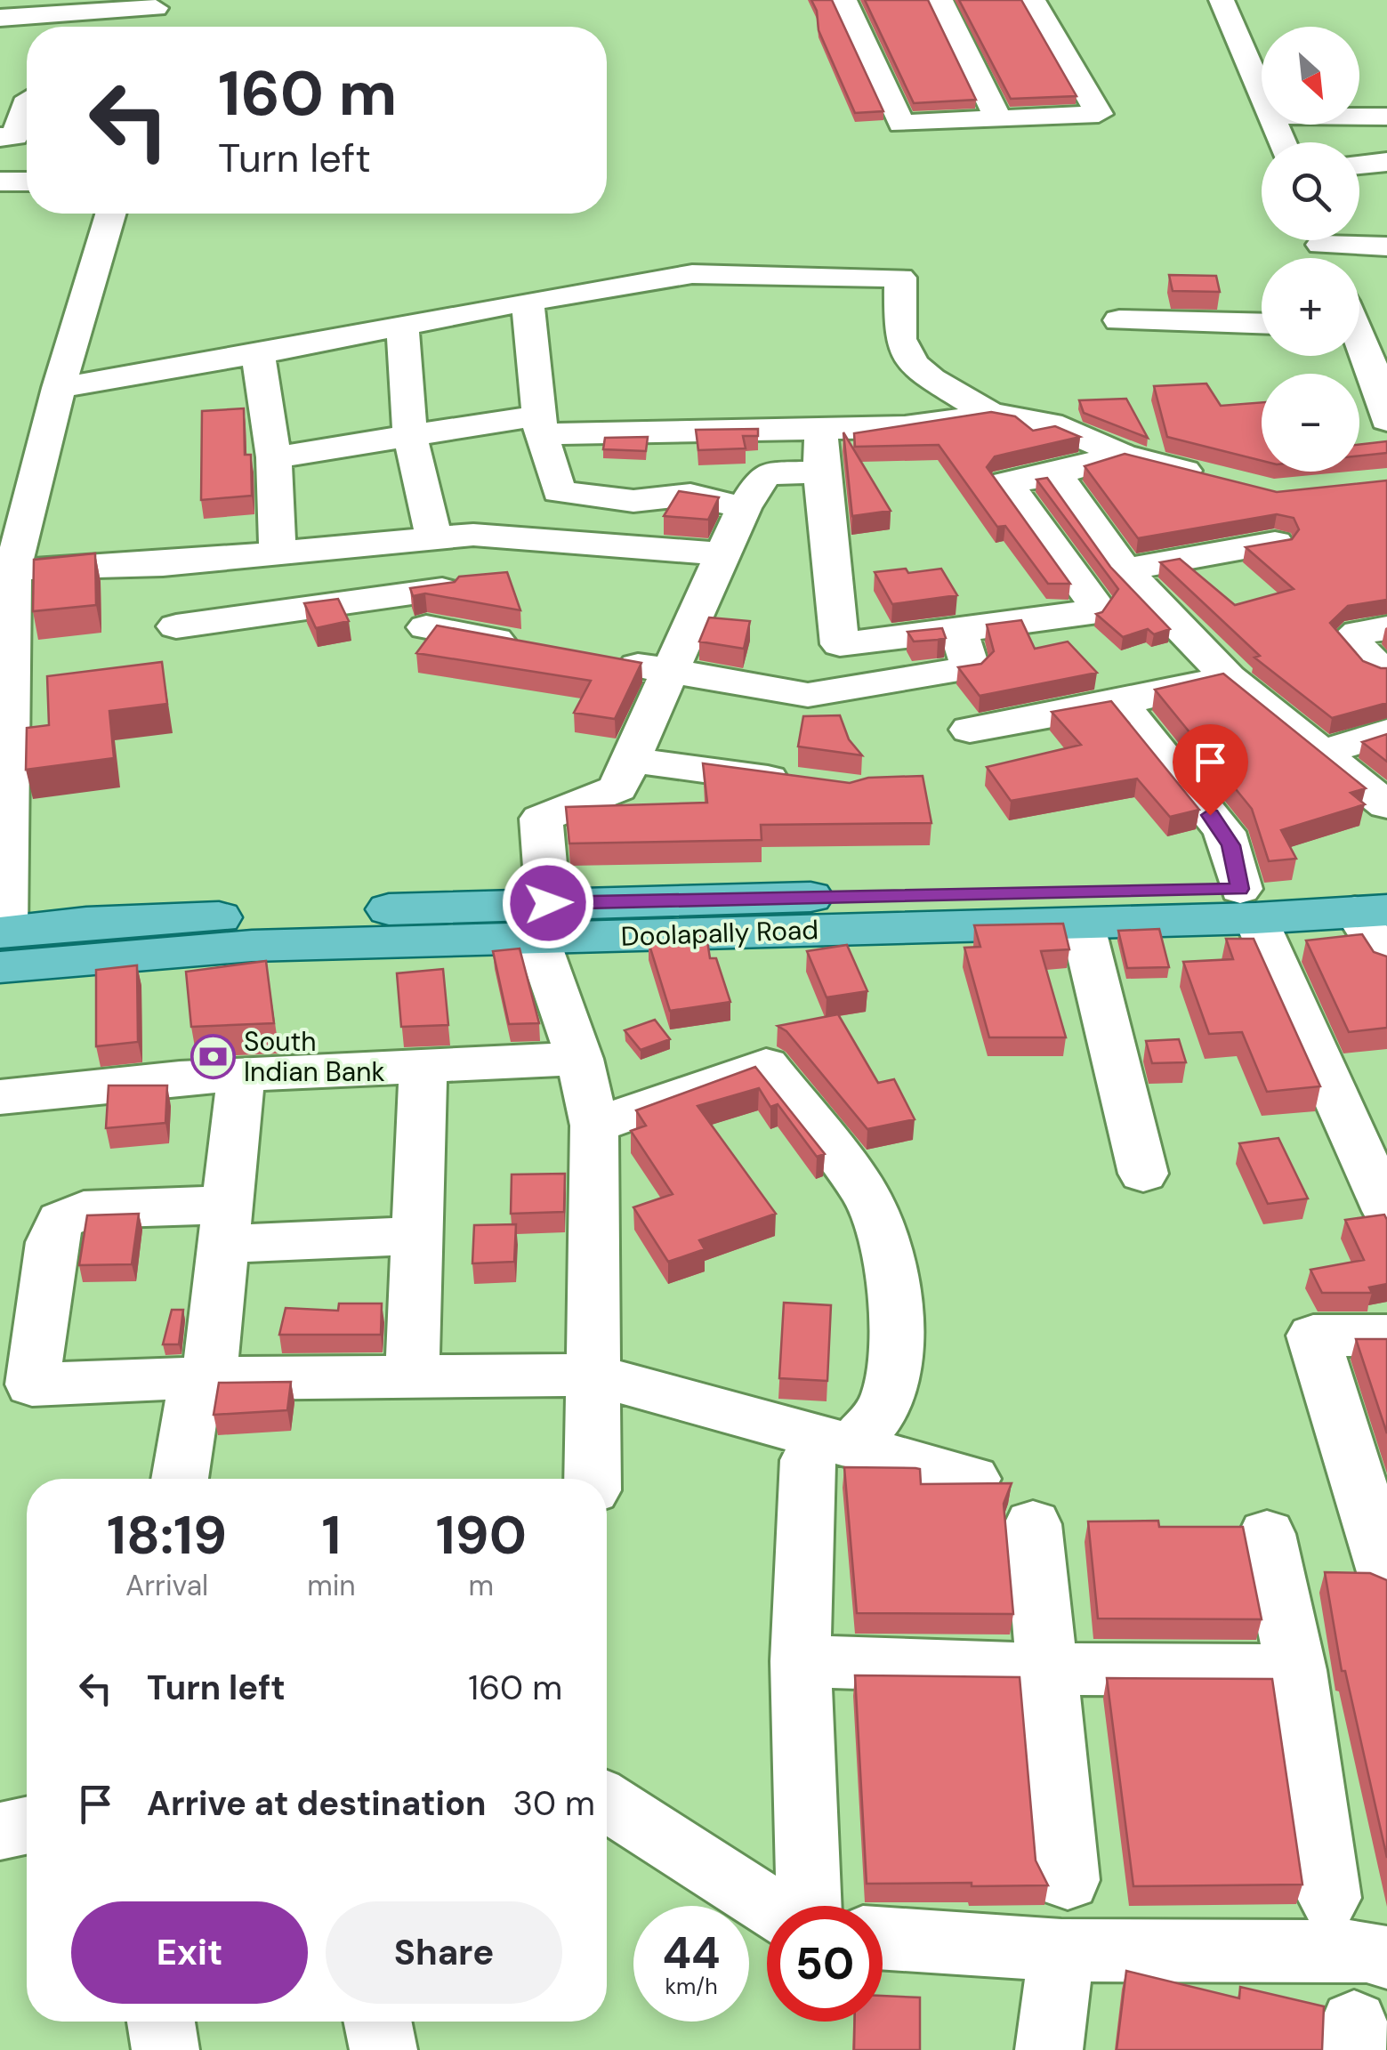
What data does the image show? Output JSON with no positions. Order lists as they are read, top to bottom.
{
  "streets": {
    "main road": ["Doolapally Road"]
  },
  "places": {
    "bank": ["South Indian Bank"]
  },
  "north": "bottom right",
  "page": {
    "map_buttons": ["+", "−"],
    "turn": ["160 m", "Turn left"],
    "eta": [
      "18:19",
      "Arrival",
      "1",
      "min",
      "190",
      "m"
    ],
    "list": [
      {
        "name": "Turn left",
        "value": "160 m"
      },
      {
        "name": "Arrive at destination",
        "value": "30 m"
      }
    ],
    "buttons": ["Exit", "Share"],
    "speed": "44 km/h",
    "limit": "50"
  }
}
